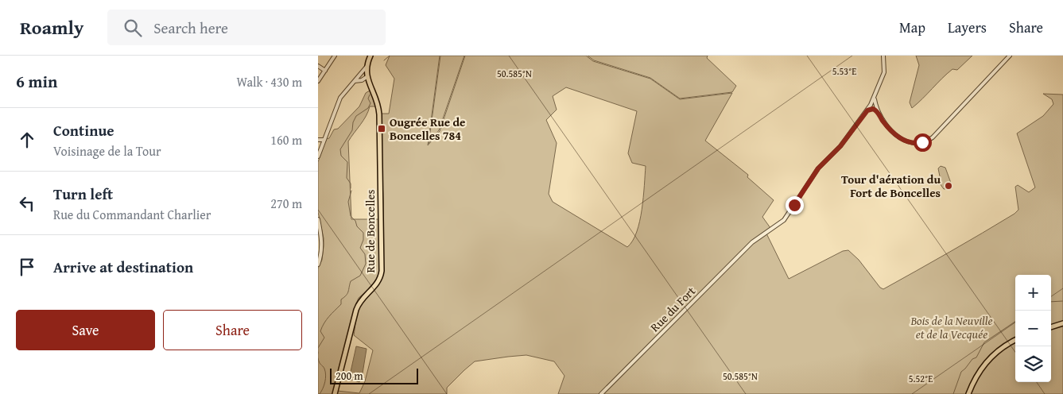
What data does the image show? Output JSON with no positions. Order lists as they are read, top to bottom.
{
  "streets": {
    "main road": ["Rue de Boncelles"],
    "street": ["Rue du Fort"]
  },
  "parks": ["Bois de la Neuville et de la Vecquée"],
  "places": {
    "transit": ["Ougrée Rue de Boncelles 784"],
    "other": ["Tour d'aération du Fort de Boncelles"]
  },
  "scale_bar": "200 m",
  "page": {
    "header": "Roamly",
    "search": "Search here",
    "nav": ["Map", "Layers", "Share"],
    "heading": ["6 min", "Walk · 430 m"],
    "list": [
      ["Continue", "Voisinage de la Tour", "160 m"],
      ["Turn left", "Rue du Commandant Charlier", "270 m"],
      "Arrive at destination"
    ],
    "map_buttons": ["+", "−"],
    "buttons": ["Save", "Share"],
    "scale": "200 m"
  },
  "coordinates": ["5.53°E", "50.585°N", "5.52°E"]
}
